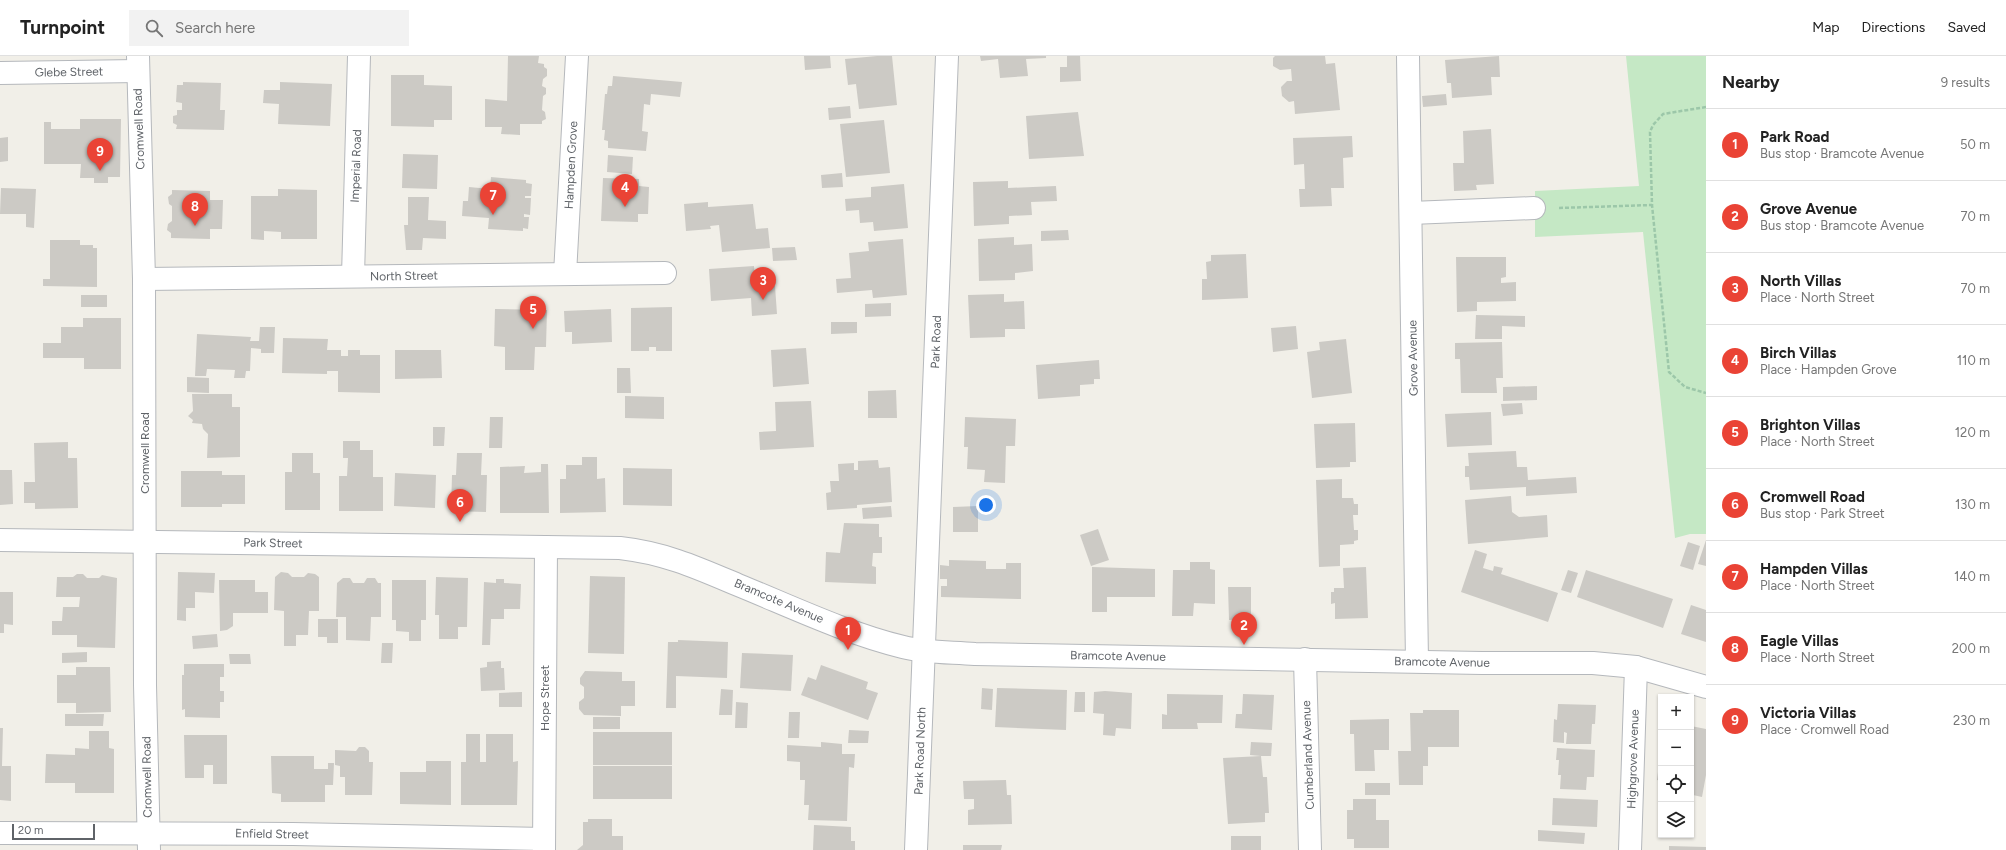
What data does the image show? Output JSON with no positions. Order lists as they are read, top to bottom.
{
  "streets": {
    "street": [
      "Glebe Street",
      "Cromwell Road",
      "Hampden Grove",
      "Imperial Road",
      "North Street",
      "Park Road",
      "Grove Avenue",
      "Park Street",
      "Bramcote Avenue",
      "Hope Street",
      "Park Road North",
      "Cumberland Avenue",
      "Highgrove Avenue",
      "Enfield Street"
    ]
  },
  "crossings": [
    ["Glebe Street", "Cromwell Road"],
    ["Cromwell Road", "North Street"],
    ["Cromwell Road", "Park Street"],
    ["Cromwell Road", "Enfield Street"],
    ["Hampden Grove", "North Street"],
    ["Imperial Road", "North Street"],
    ["Park Road", "Bramcote Avenue"],
    ["Park Road", "Park Road North"],
    ["Grove Avenue", "Bramcote Avenue"],
    ["Park Street", "Bramcote Avenue"],
    ["Park Street", "Hope Street"],
    ["Bramcote Avenue", "Hope Street"],
    ["Bramcote Avenue", "Park Road North"],
    ["Bramcote Avenue", "Cumberland Avenue"],
    ["Bramcote Avenue", "Highgrove Avenue"],
    ["Hope Street", "Enfield Street"]
  ],
  "scale_bar": "20 m",
  "page": {
    "header": "Turnpoint",
    "search": "Search here",
    "nav": ["Map", "Directions", "Saved"],
    "heading": ["Nearby", "9 results"],
    "list": [
      {
        "mark": "1",
        "name": "Park Road",
        "note": "Bus stop · Bramcote Avenue",
        "value": "50 m"
      },
      {
        "mark": "2",
        "name": "Grove Avenue",
        "note": "Bus stop · Bramcote Avenue",
        "value": "70 m"
      },
      {
        "mark": "3",
        "name": "North Villas",
        "note": "Place · North Street",
        "value": "70 m"
      },
      {
        "mark": "4",
        "name": "Birch Villas",
        "note": "Place · Hampden Grove",
        "value": "110 m"
      },
      {
        "mark": "5",
        "name": "Brighton Villas",
        "note": "Place · North Street",
        "value": "120 m"
      },
      {
        "mark": "6",
        "name": "Cromwell Road",
        "note": "Bus stop · Park Street",
        "value": "130 m"
      },
      {
        "mark": "7",
        "name": "Hampden Villas",
        "note": "Place · North Street",
        "value": "140 m"
      },
      {
        "mark": "8",
        "name": "Eagle Villas",
        "note": "Place · North Street",
        "value": "200 m"
      },
      {
        "mark": "9",
        "name": "Victoria Villas",
        "note": "Place · Cromwell Road",
        "value": "230 m"
      }
    ],
    "pins": [
      "9",
      "4",
      "7",
      "8",
      "3",
      "5",
      "6",
      "2",
      "1"
    ],
    "map_buttons": ["+", "−"],
    "scale": "20 m"
  }
}
